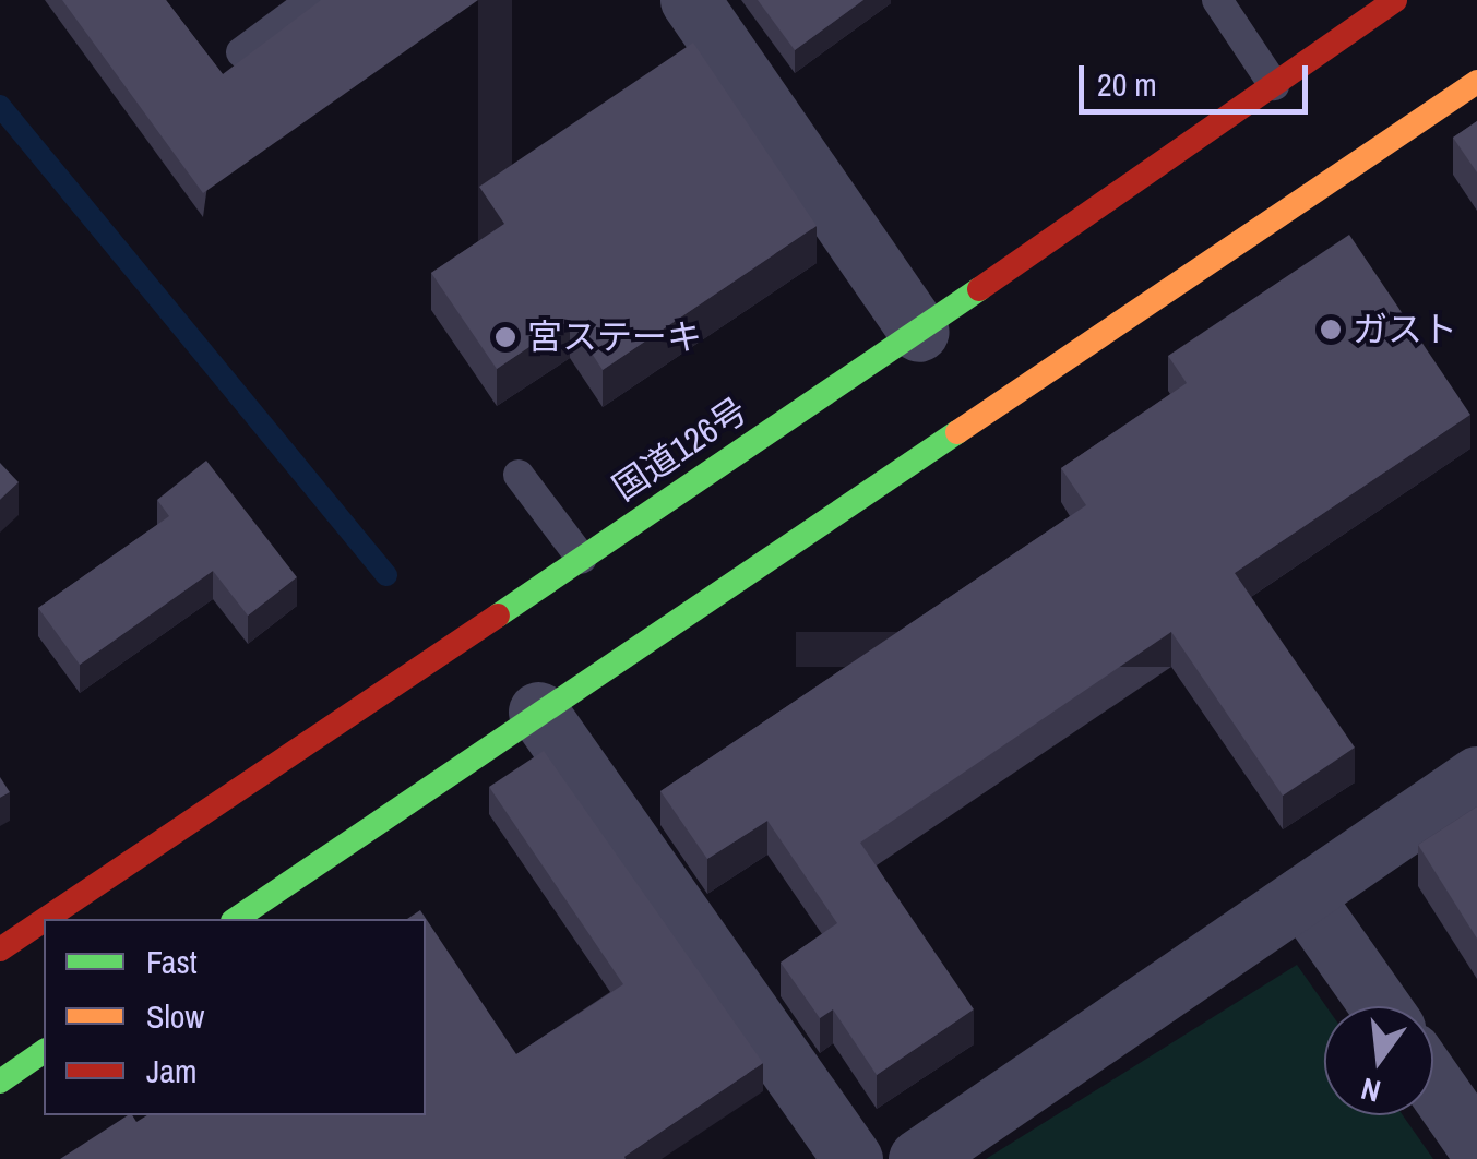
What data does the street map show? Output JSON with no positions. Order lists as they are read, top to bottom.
{
  "streets": {
    "highway": ["国道126号"]
  },
  "places": ["ガスト", "宮ステーキ"],
  "legend": ["Fast", "Slow", "Jam"],
  "scale_bar": "20 m",
  "north": "bottom"
}
